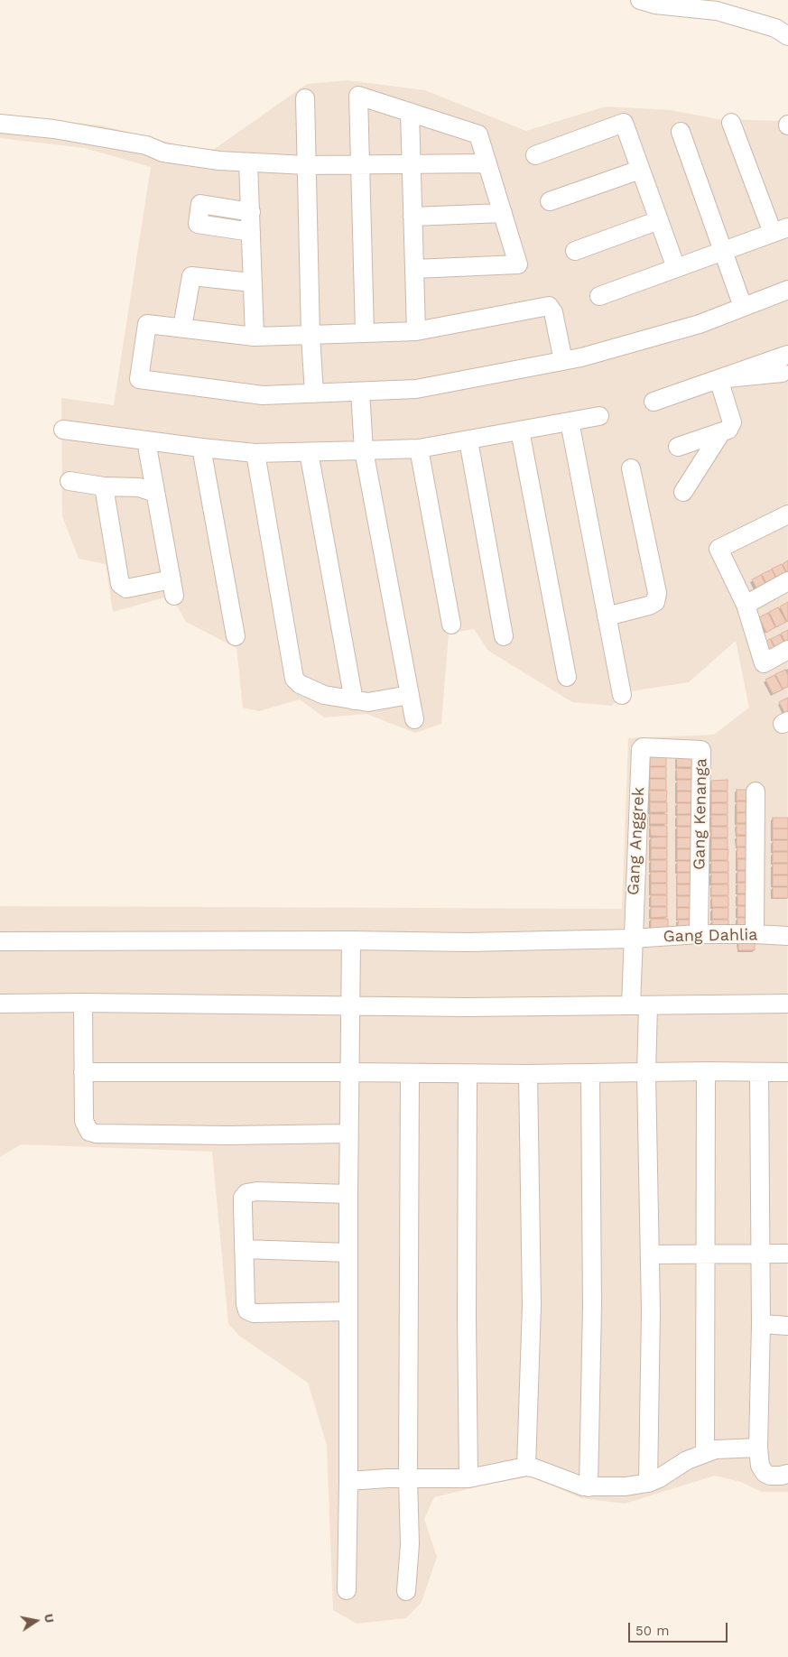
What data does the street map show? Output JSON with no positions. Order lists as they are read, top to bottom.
{
  "streets": {
    "street": ["Gang Kenanga", "Gang Anggrek", "Gang Dahlia"]
  },
  "crossings": [
    ["Gang Kenanga", "Gang Anggrek"],
    ["Gang Kenanga", "Gang Dahlia"],
    ["Gang Anggrek", "Gang Dahlia"]
  ],
  "scale_bar": "50 m",
  "north": "right"
}
